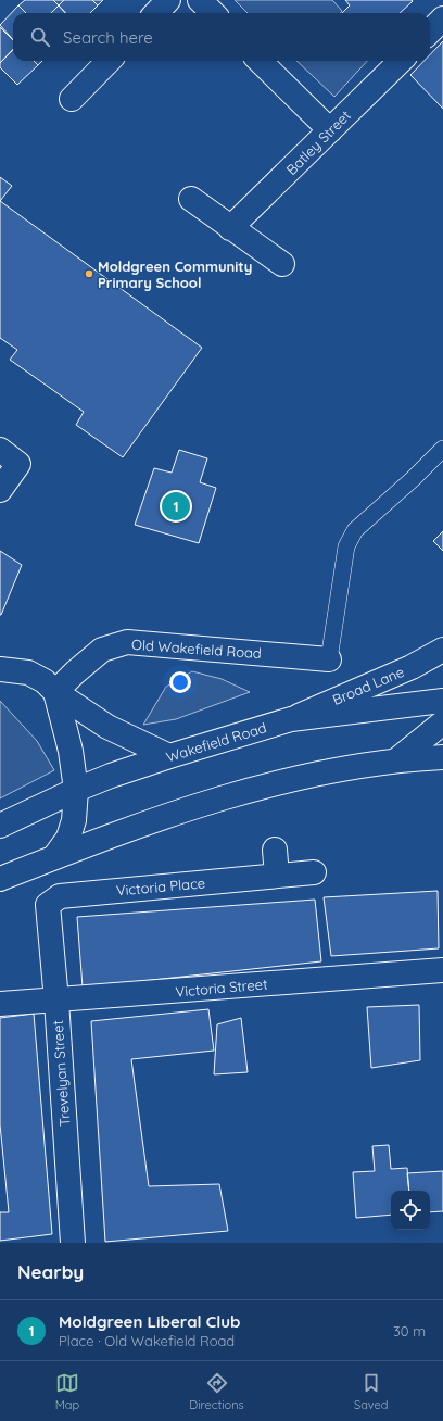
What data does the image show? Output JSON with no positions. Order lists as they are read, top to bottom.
{
  "streets": {
    "main road": [
      "Batley Street",
      "Old Wakefield Road",
      "Broad Lane",
      "Wakefield Road",
      "Victoria Place",
      "Victoria Street",
      "Trevelyan Street"
    ]
  },
  "crossings": [
    ["Broad Lane", "Wakefield Road"],
    ["Victoria Place", "Trevelyan Street"],
    ["Victoria Street", "Trevelyan Street"]
  ],
  "places": ["Moldgreen Community Primary School"],
  "page": {
    "search": "Search here",
    "pins": "1",
    "heading": "Nearby",
    "list": [
      {
        "mark": "1",
        "name": "Moldgreen Liberal Club",
        "note": "Place · Old Wakefield Road",
        "value": "30 m"
      }
    ],
    "nav": ["Map", "Directions", "Saved"]
  }
}
